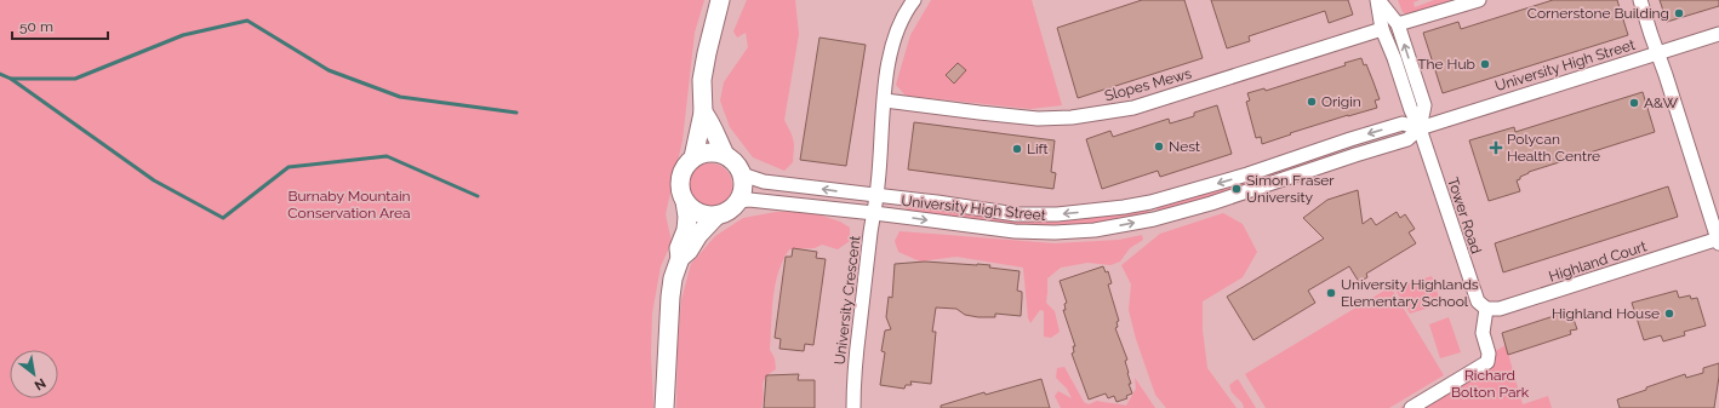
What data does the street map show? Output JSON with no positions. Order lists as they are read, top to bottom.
{
  "streets": {
    "street": [
      "University High Street",
      "Slopes Mews",
      "Tower Road",
      "Highland Court",
      "University Crescent"
    ]
  },
  "crossings": [
    ["University High Street", "Tower Road"],
    ["University High Street", "University Crescent"],
    ["Slopes Mews", "Tower Road"],
    ["Slopes Mews", "University Crescent"],
    ["Tower Road", "Highland Court"]
  ],
  "parks": ["Burnaby Mountain Conservation Area", "Richard Bolton Park"],
  "places": {
    "other": [
      "Cornerstone Building",
      "The Hub",
      "Origin",
      "A&W",
      "Nest",
      "Lift",
      "Simon Fraser University",
      "University Highlands Elementary School",
      "Highland House"
    ],
    "health": ["Polycan Health Centre"]
  },
  "scale_bar": "50 m",
  "north": "bottom right"
}
